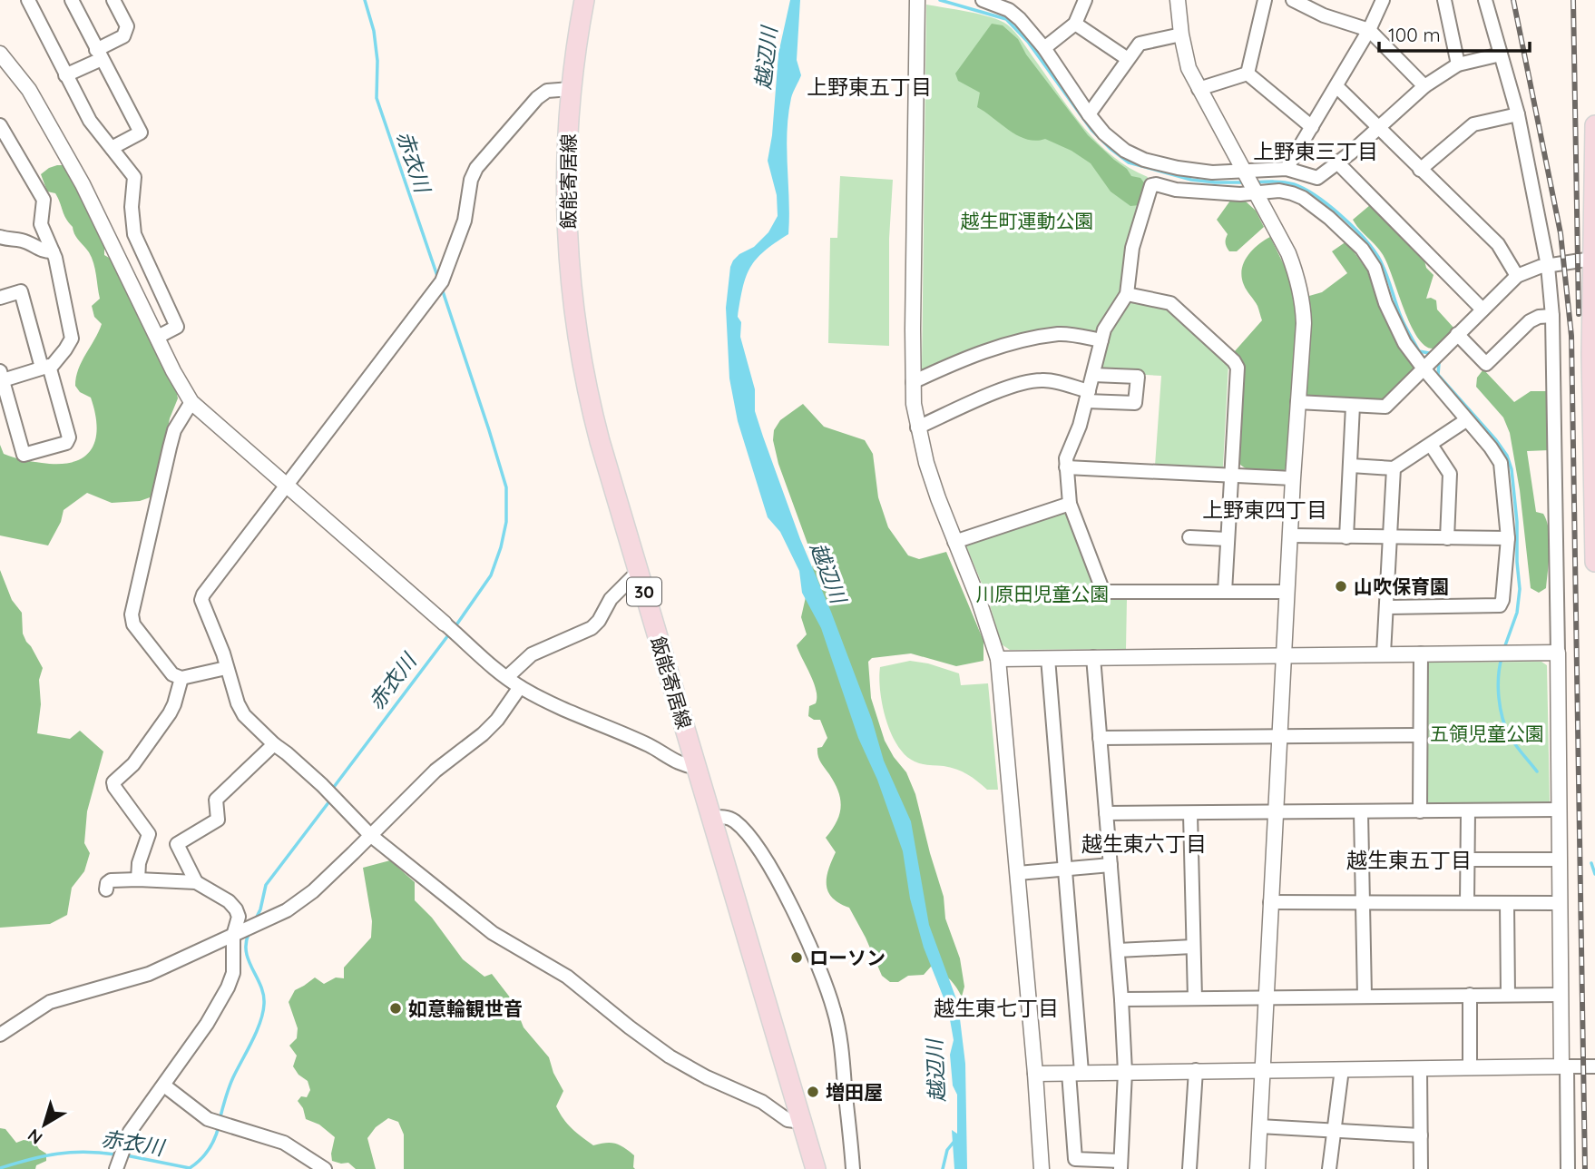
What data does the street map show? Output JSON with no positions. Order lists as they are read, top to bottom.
{
  "streets": {
    "main road": ["飯能寄居線", "30"]
  },
  "districts": [
    "上野東五丁目",
    "上野東三丁目",
    "上野東四丁目",
    "越生東六丁目",
    "越生東五丁目",
    "越生東七丁目"
  ],
  "water": ["越辺川", "赤衣川"],
  "parks": ["越生町運動公園", "川原田児童公園", "五領児童公園"],
  "places": [
    "山吹保育園",
    "ローソン",
    "如意輪観世音",
    "増田屋"
  ],
  "scale_bar": "100 m",
  "north": "bottom left"
}
